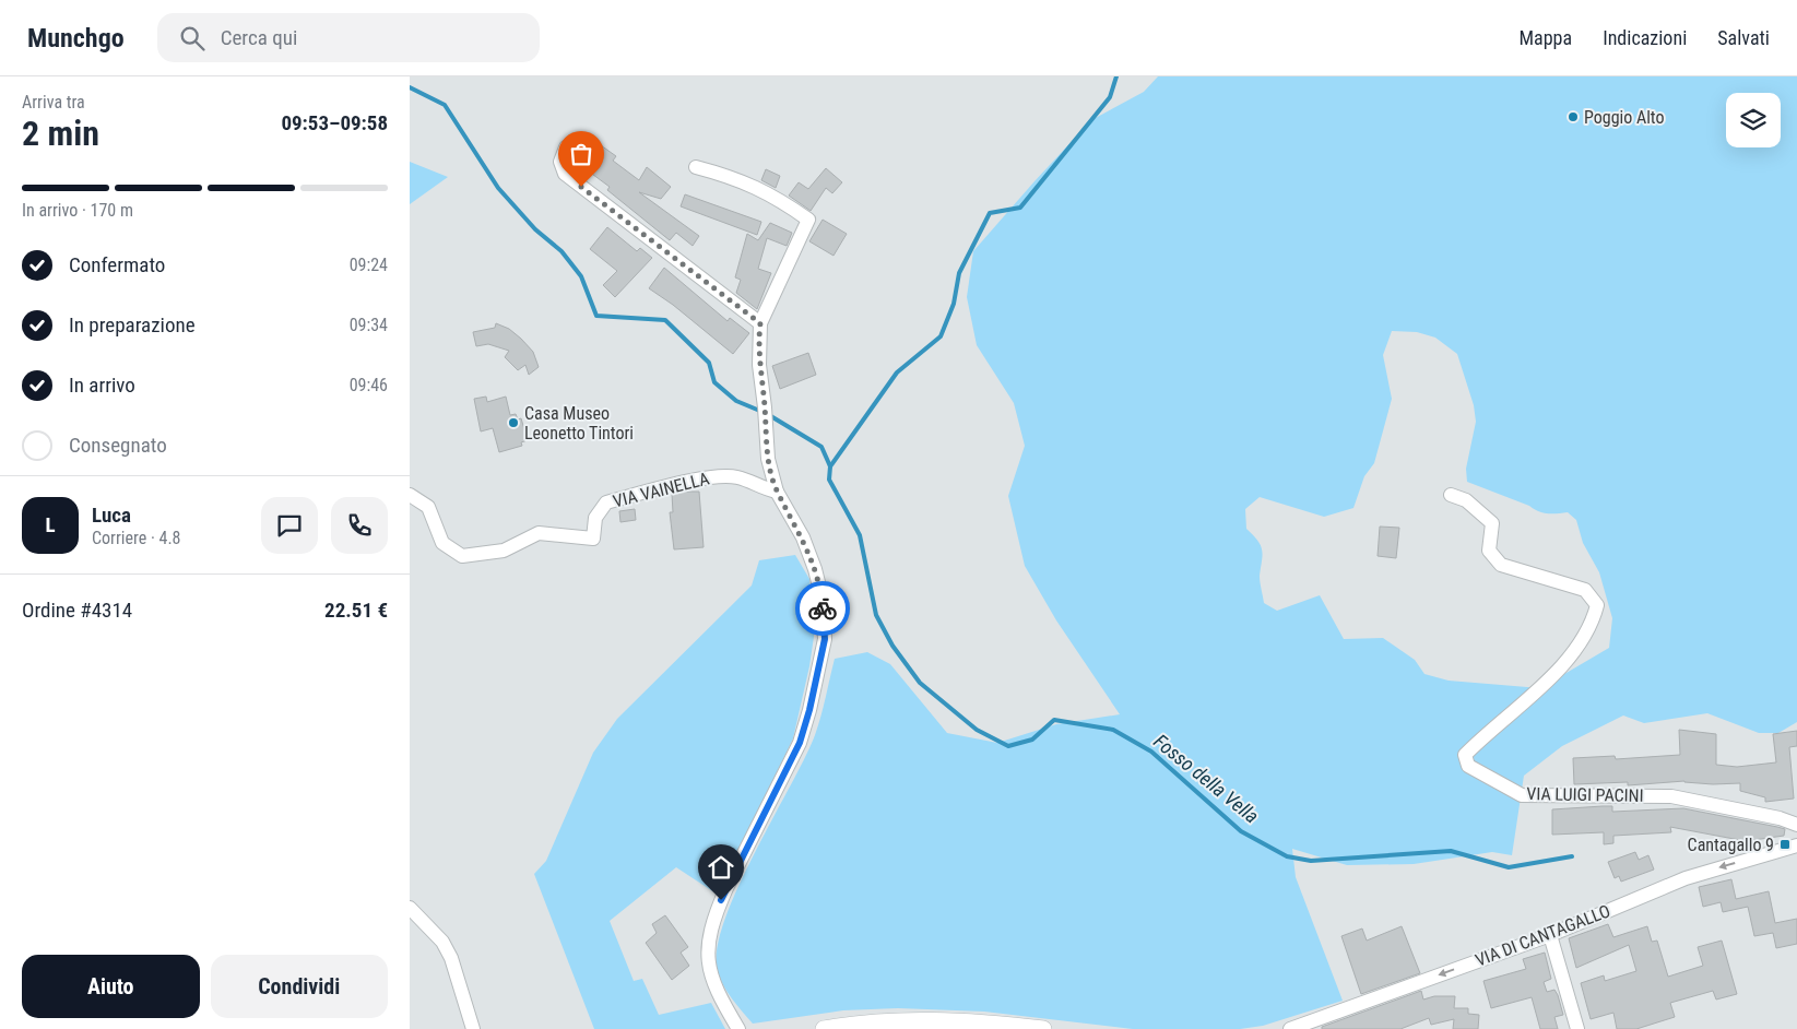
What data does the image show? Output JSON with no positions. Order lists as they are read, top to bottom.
{
  "streets": {
    "street": ["VIA VAINELLA", "VIA LUIGI PACINI", "VIA DI CANTAGALLO"]
  },
  "one_way": ["VIA DI CANTAGALLO"],
  "water": ["Fosso della Vella"],
  "places": {
    "other": ["Poggio Alto", "Casa Museo Leonetto Tintori"],
    "transit": ["Cantagallo 9"]
  },
  "page": {
    "header": "Munchgo",
    "search": "Cerca qui",
    "nav": ["Mappa", "Indicazioni", "Salvati"],
    "heading": ["2 min", "Arriva tra", "09:53–09:58"],
    "panel": [
      "Luca",
      "Corriere · 4.8",
      "Ordine #4314",
      "22.51 €"
    ],
    "bar": "In arrivo · 170 m",
    "list": [
      ["Confermato", "09:24"],
      ["In preparazione", "09:34"],
      ["In arrivo", "09:46"],
      "Consegnato"
    ],
    "round": "L",
    "buttons": ["Aiuto", "Condividi"]
  }
}
